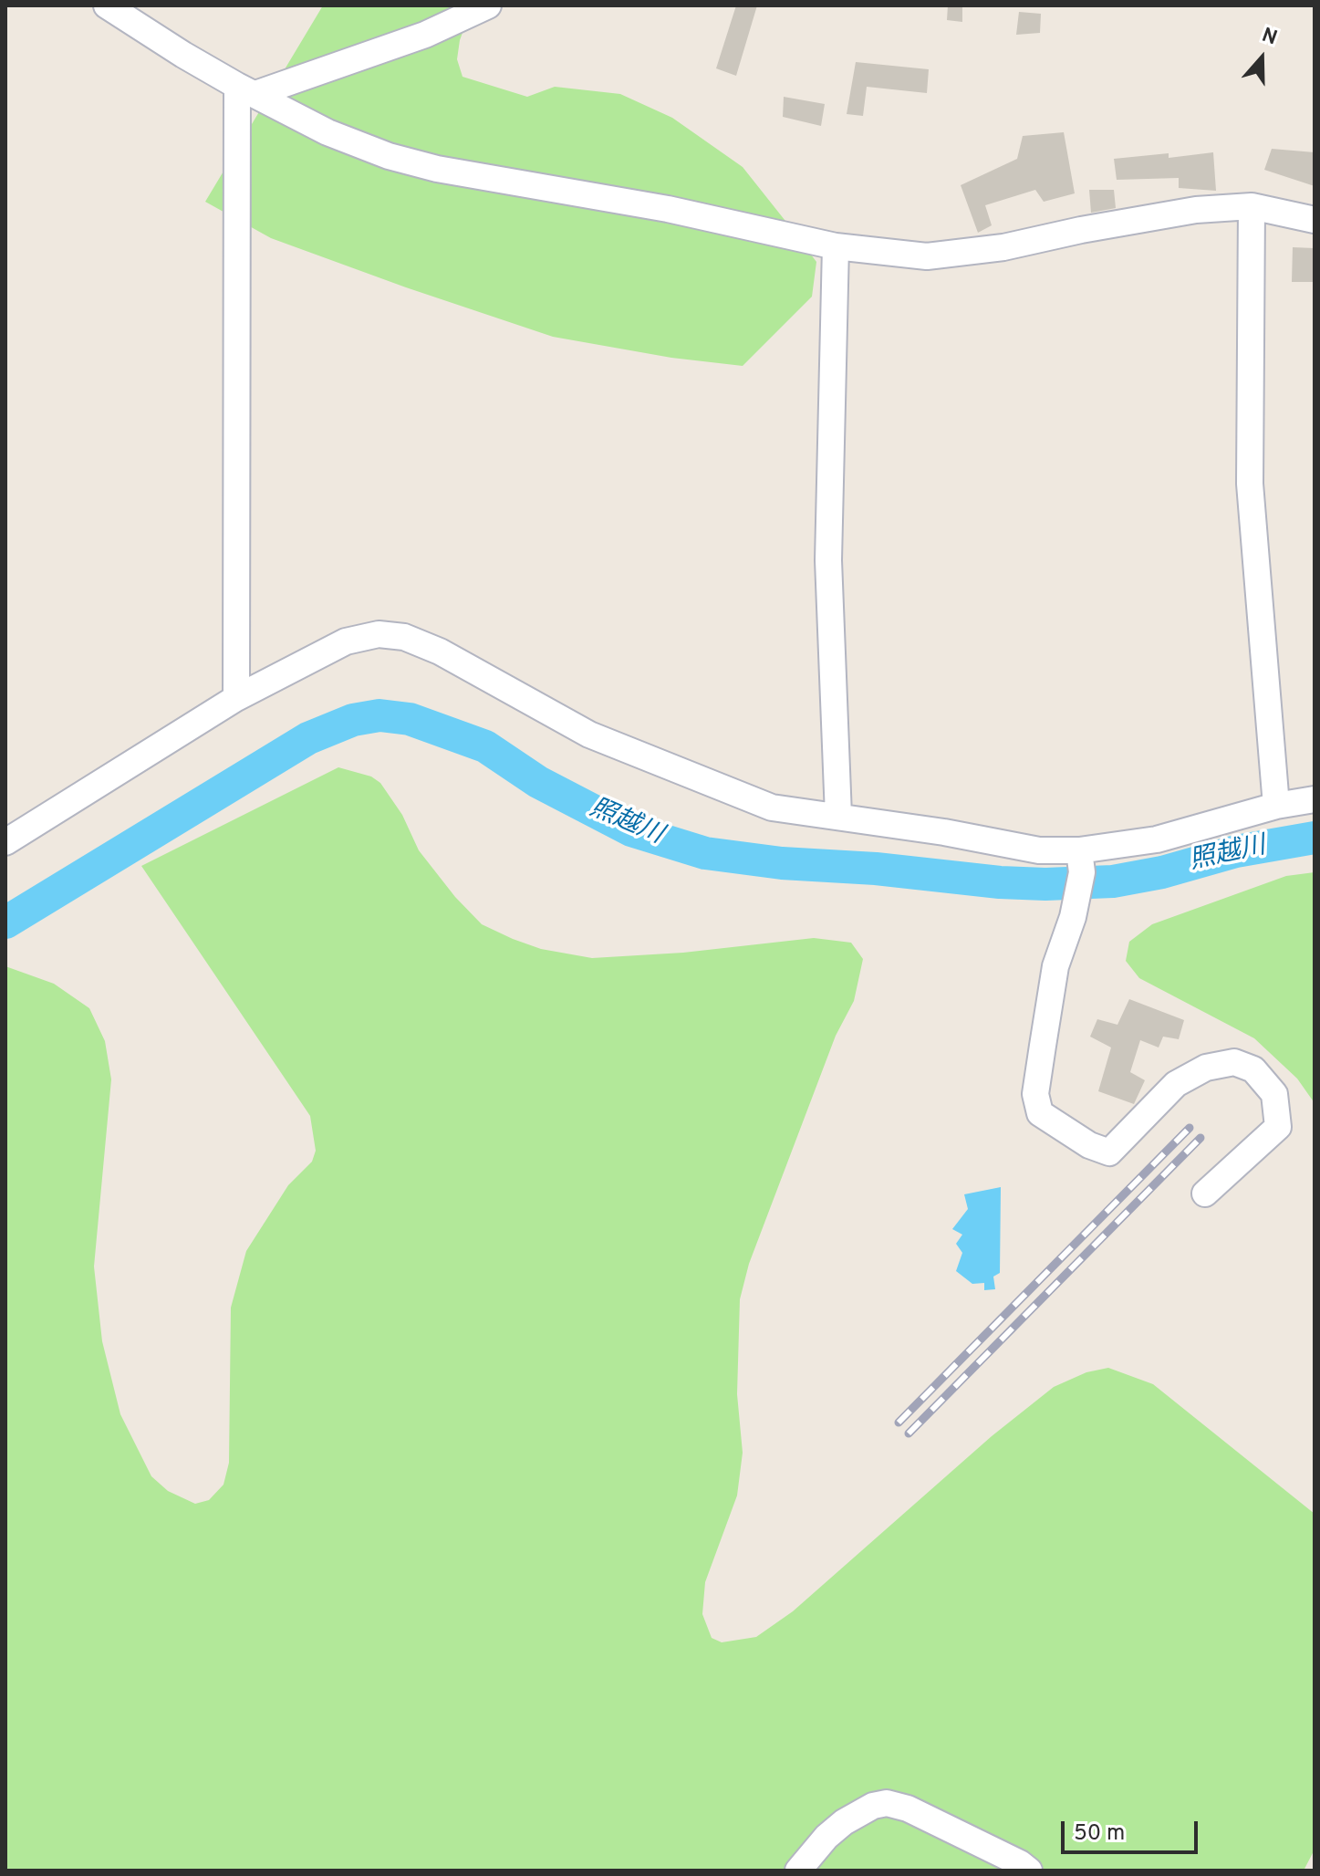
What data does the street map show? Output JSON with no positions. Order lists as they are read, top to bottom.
{
  "water": ["照越川"],
  "scale_bar": "50 m",
  "north": "top"
}
